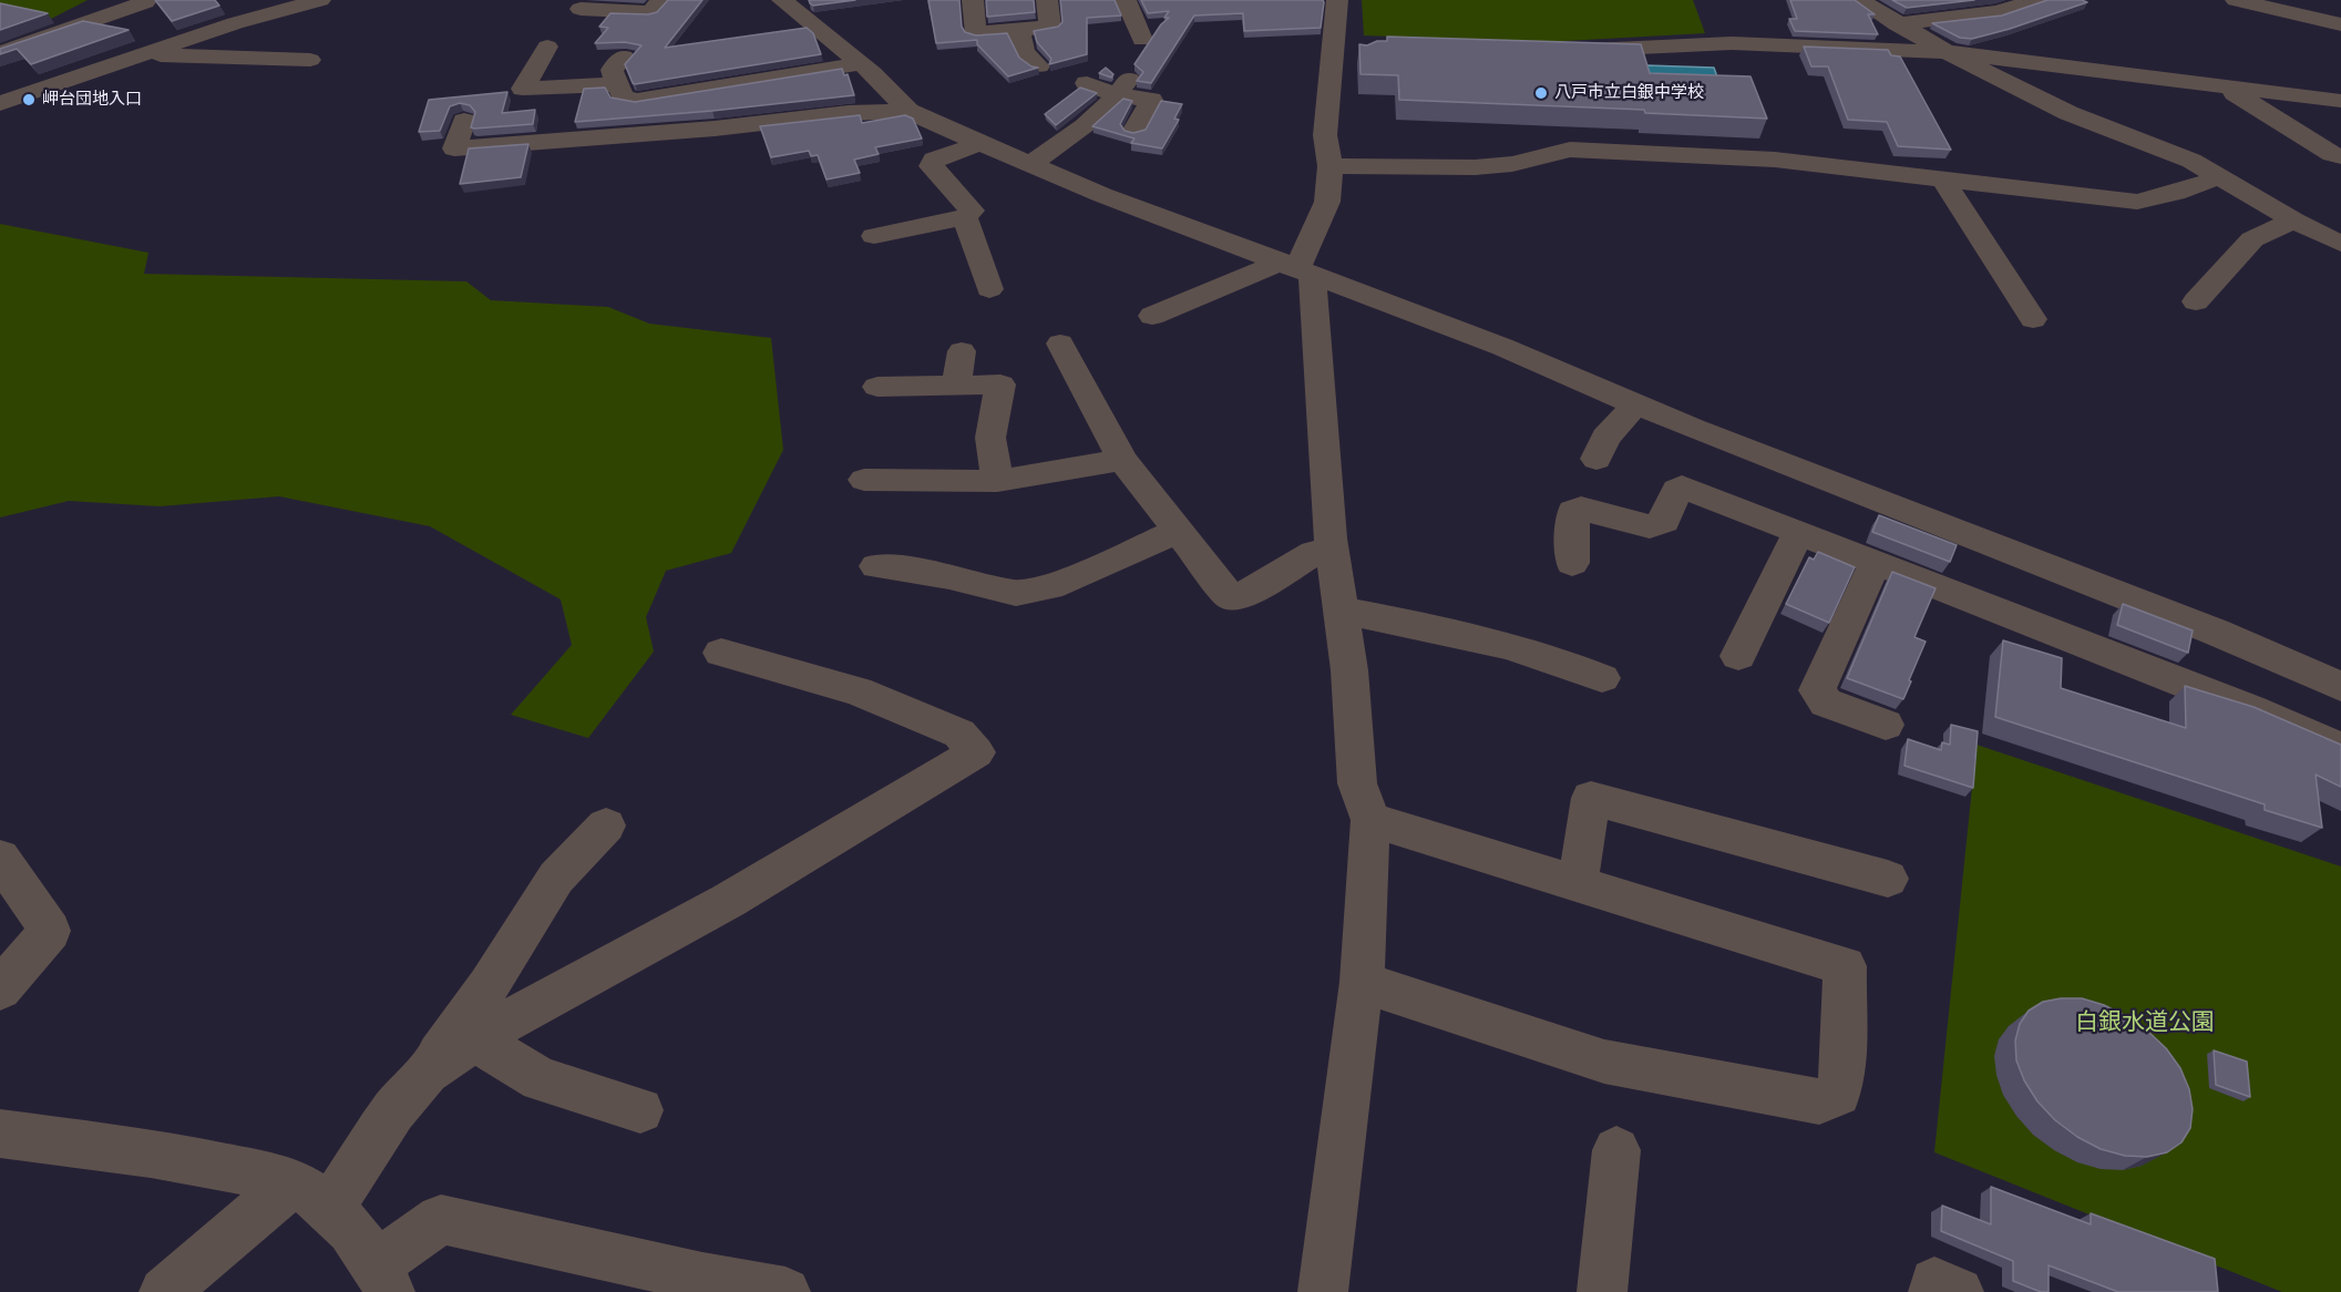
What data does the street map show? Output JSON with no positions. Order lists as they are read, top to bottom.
{
  "parks": ["白銀水道公園"],
  "places": ["八戸市立白銀中学校", "岬台団地入口"]
}
